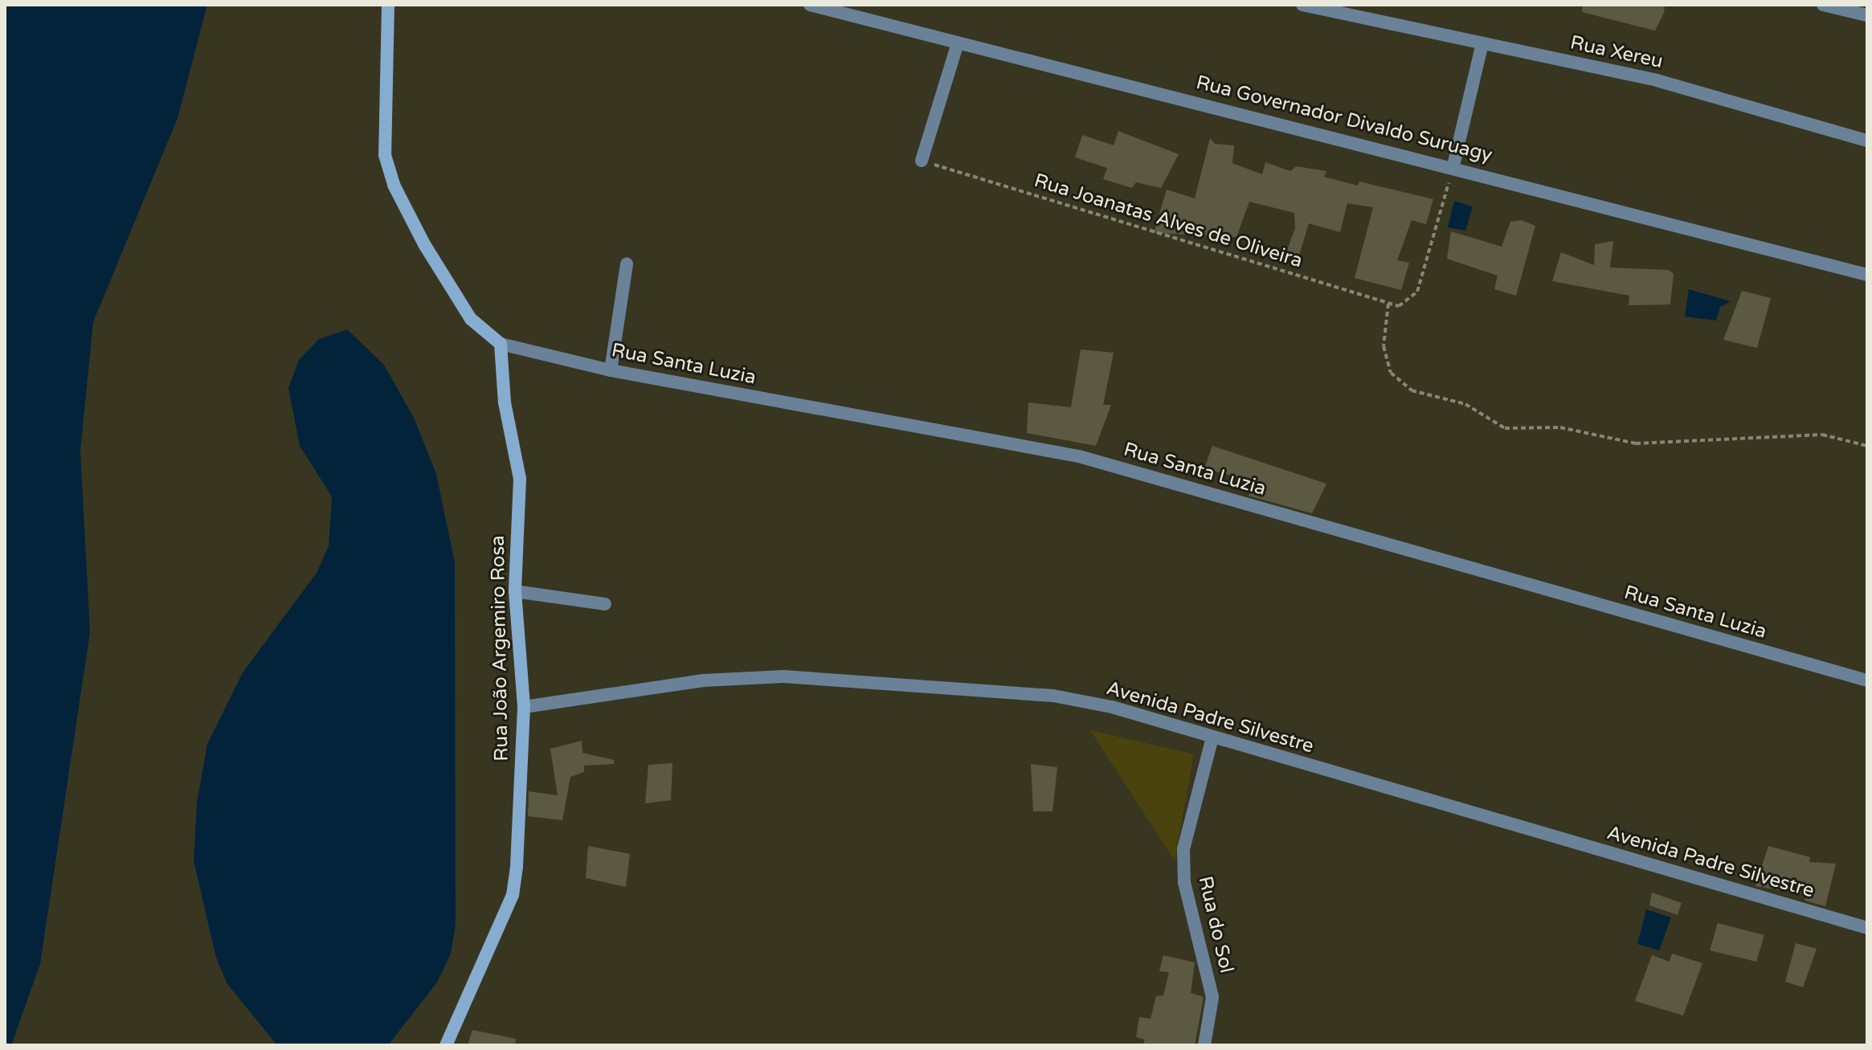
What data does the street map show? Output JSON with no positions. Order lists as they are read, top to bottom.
{
  "streets": {
    "street": [
      "Rua Xereu",
      "Rua Governador Divaldo Suruagy",
      "Rua Santa Luzia",
      "Rua João Argemiro Rosa",
      "Avenida Padre Silvestre",
      "Rua do Sol"
    ],
    "path": ["Rua Joanatas Alves de Oliveira"]
  },
  "crossings": [
    ["Rua Governador Divaldo Suruagy", "Rua Joanatas Alves de Oliveira"],
    ["Rua Santa Luzia", "Rua João Argemiro Rosa"],
    ["Rua João Argemiro Rosa", "Avenida Padre Silvestre"],
    ["Avenida Padre Silvestre", "Rua do Sol"]
  ]
}
